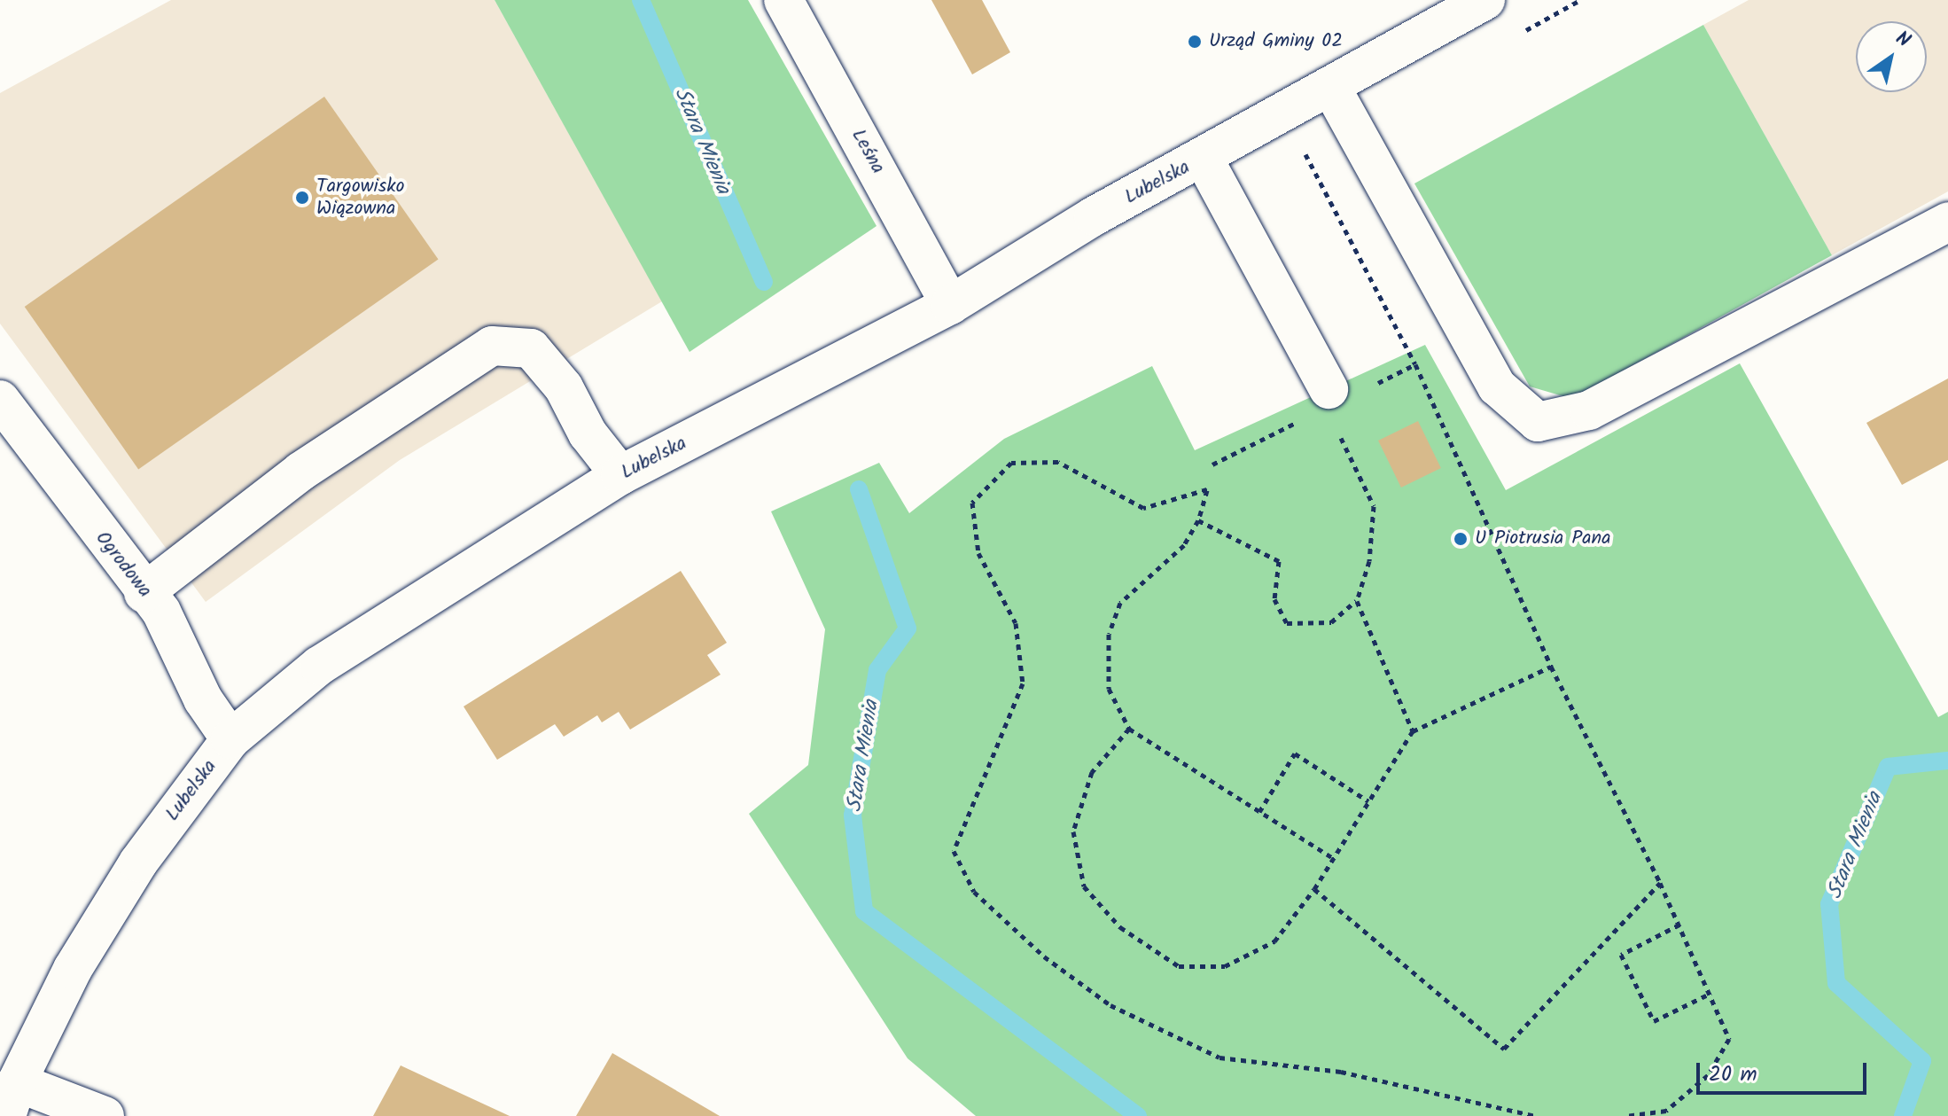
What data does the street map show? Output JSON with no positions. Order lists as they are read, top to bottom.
{
  "streets": {
    "main road": ["Leśna", "Lubelska", "Ogrodowa"]
  },
  "crossings": [
    ["Leśna", "Lubelska"],
    ["Lubelska", "Ogrodowa"]
  ],
  "water": ["Stara Mienia"],
  "places": ["Urząd Gminy 02", "Targowisko Wiązowna", "U Piotrusia Pana"],
  "scale_bar": "20 m",
  "north": "top right"
}
